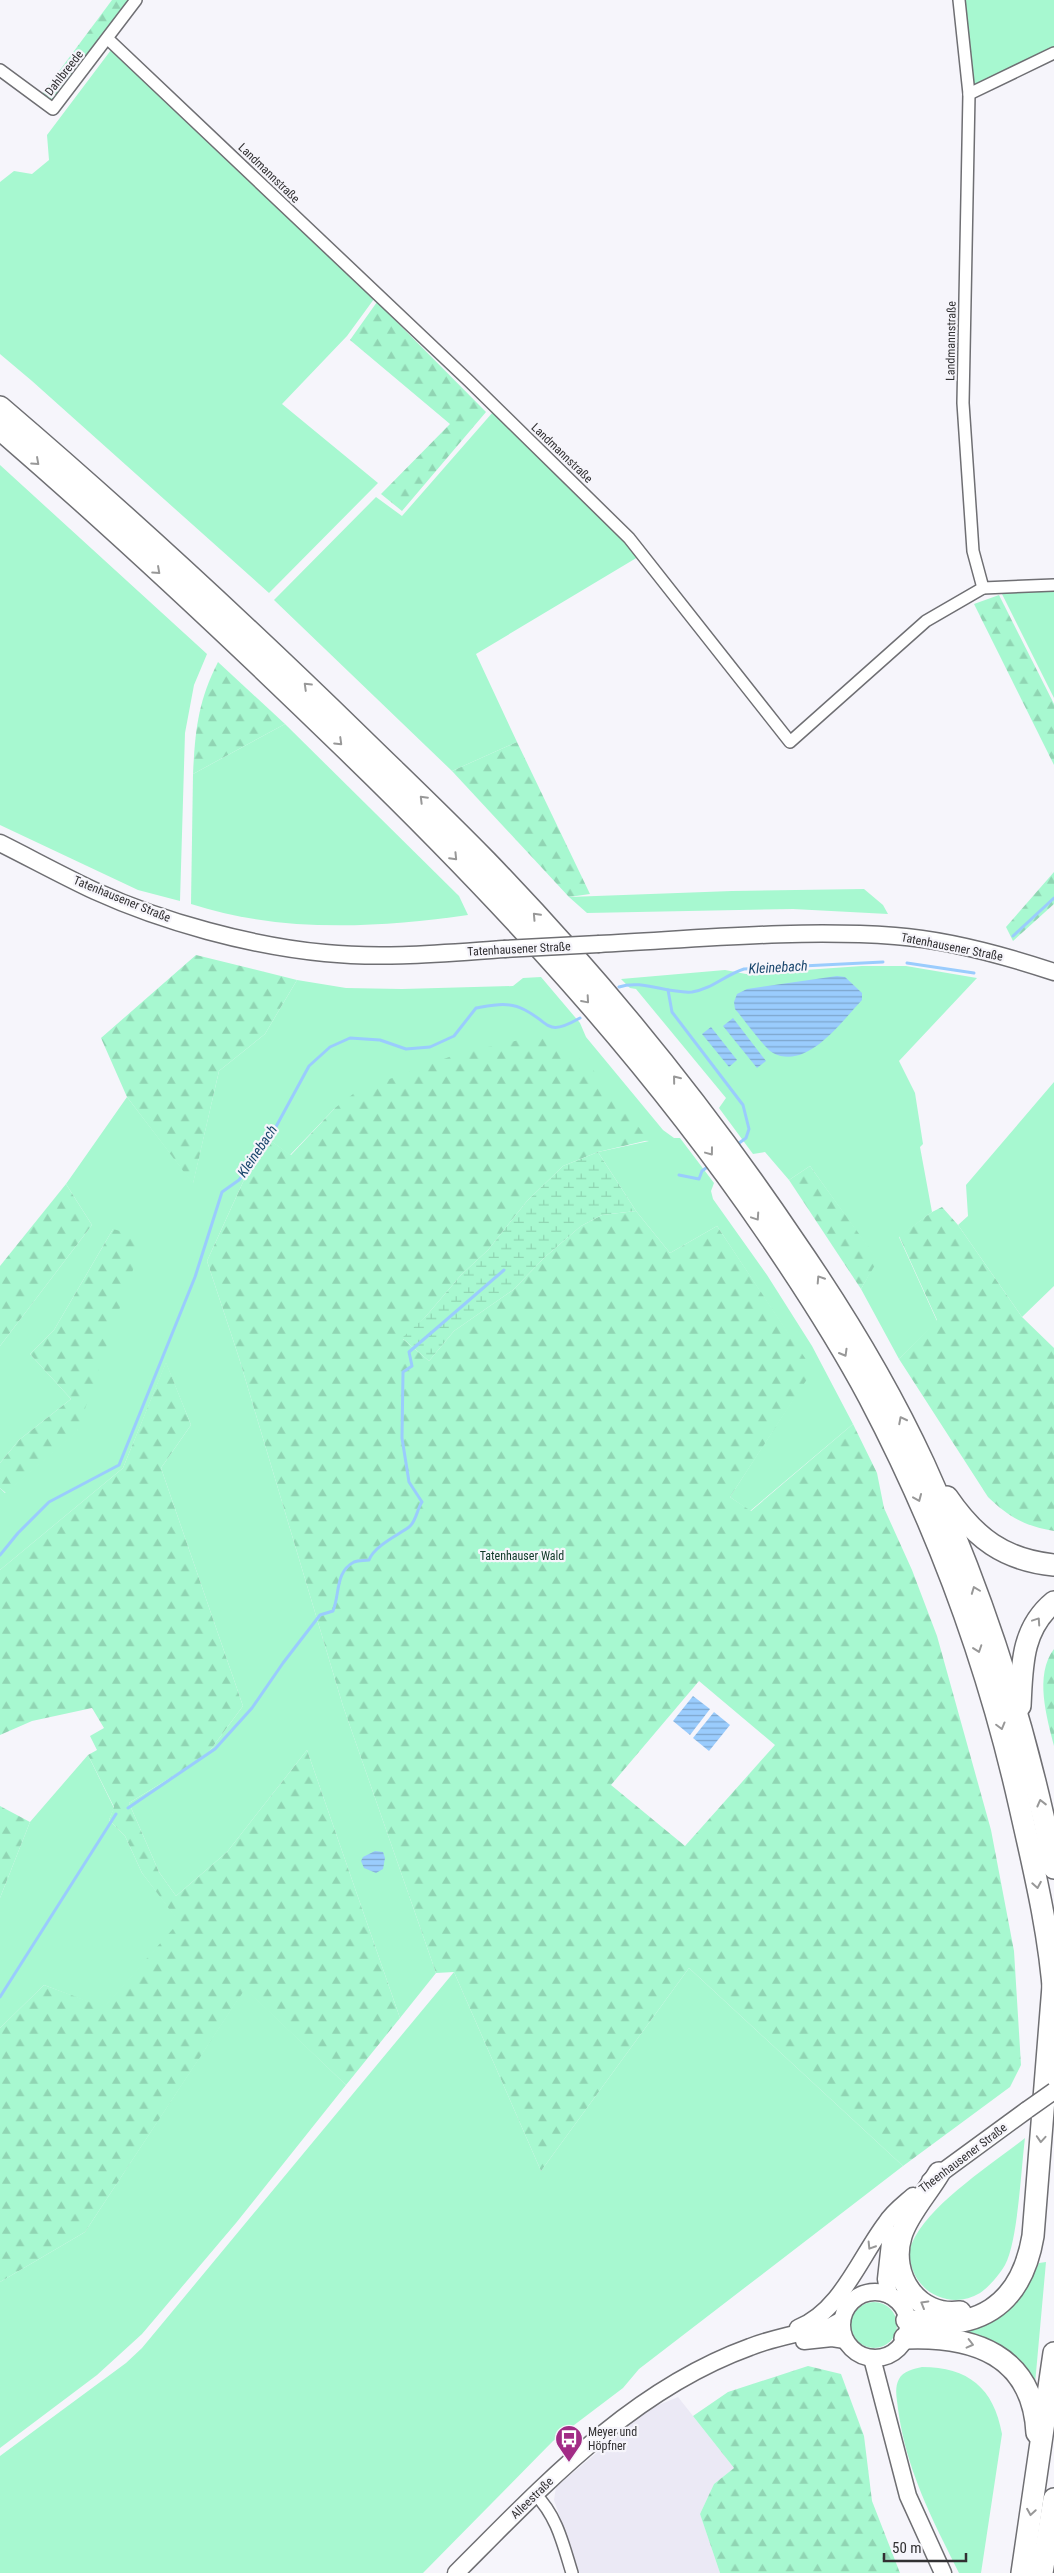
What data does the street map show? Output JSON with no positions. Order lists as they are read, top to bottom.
{
  "streets": {
    "street": [
      "Dahlbreede",
      "Landmannstraße",
      "Tatenhausener Straße",
      "Theenhausener Straße",
      "Alleestraße"
    ]
  },
  "crossings": [
    ["Dahlbreede", "Landmannstraße"],
    ["Theenhausener Straße", "Alleestraße"]
  ],
  "water": ["Kleinebach"],
  "parks": ["Tatenhauser Wald"],
  "places": {
    "bus stop": ["Meyer und Höpfner"]
  },
  "scale_bar": "50 m"
}
